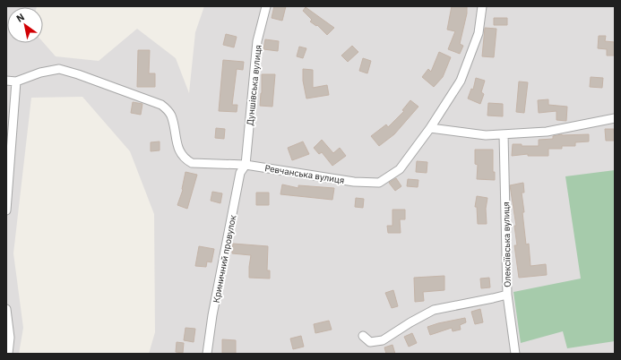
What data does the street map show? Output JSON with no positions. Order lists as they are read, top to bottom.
{
  "streets": {
    "street": [
      "Дуншівська вулиця",
      "Ревчанська вулиця",
      "Олексіївська вулиця",
      "Криничний провулок"
    ]
  },
  "crossings": [
    ["Дуншівська вулиця", "Ревчанська вулиця"],
    ["Дуншівська вулиця", "Криничний провулок"],
    ["Ревчанська вулиця", "Криничний провулок"]
  ],
  "north": "top left"
}
